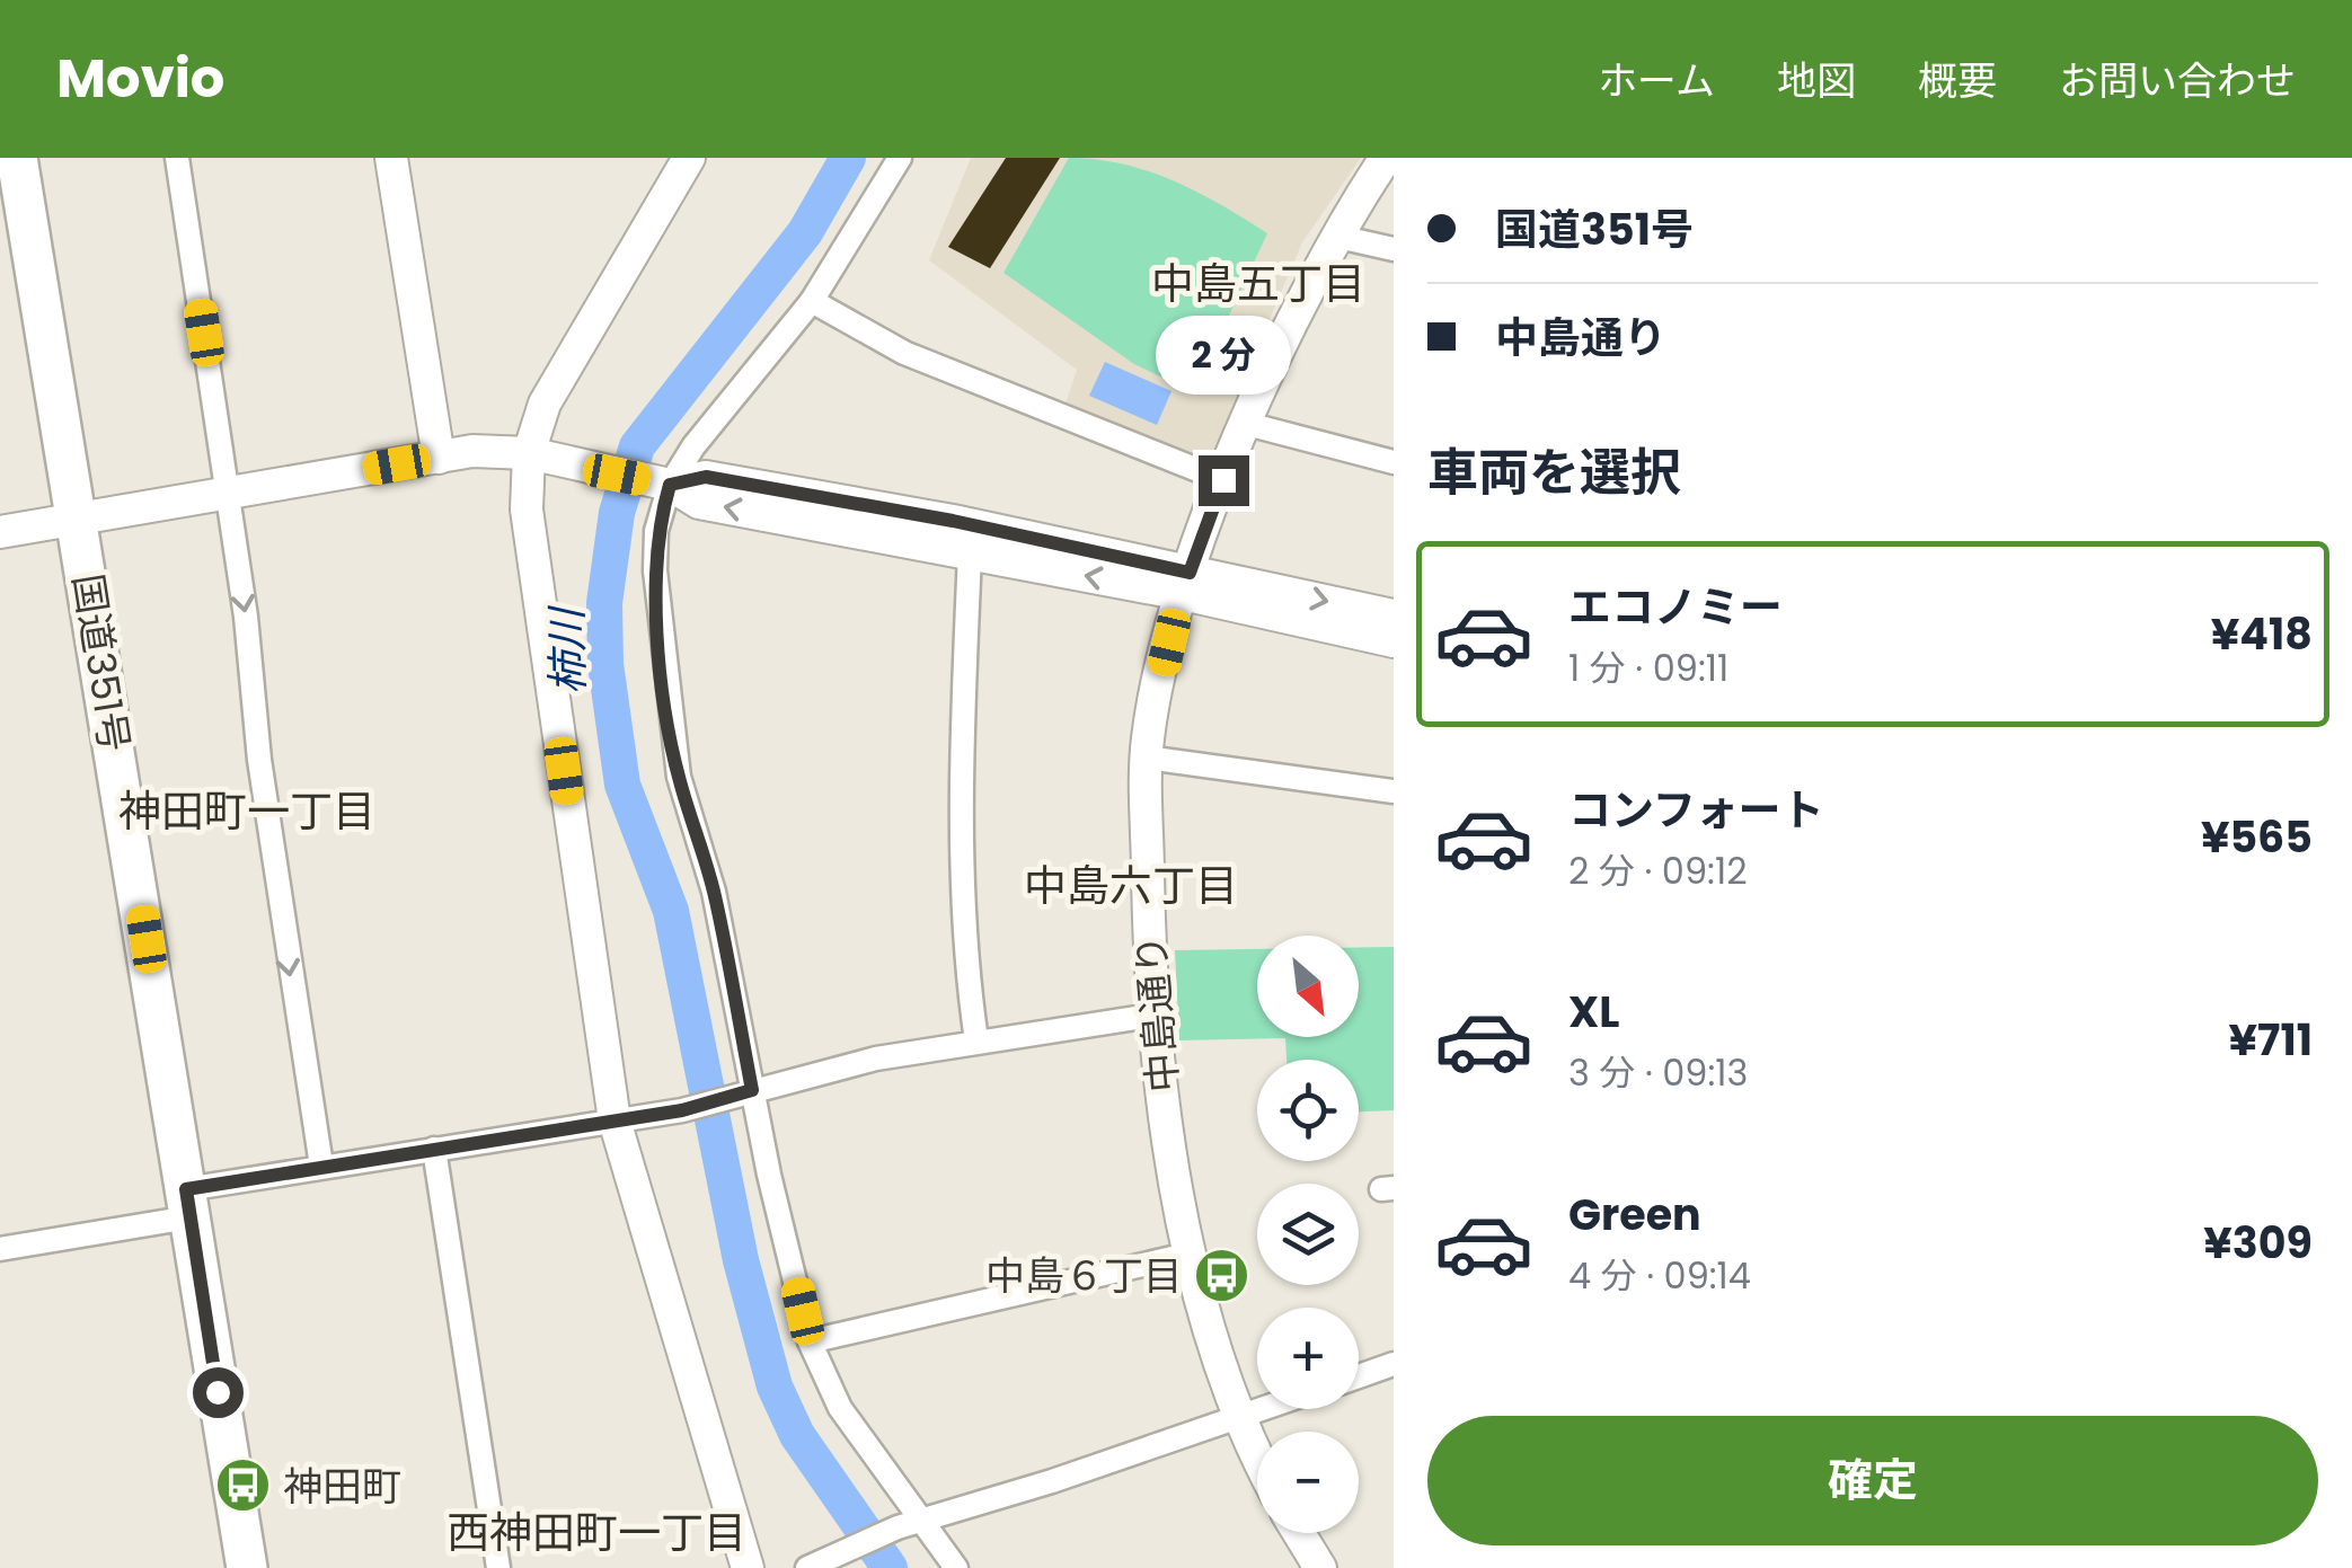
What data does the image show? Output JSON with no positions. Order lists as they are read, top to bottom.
{
  "streets": {
    "highway": ["国道351号"],
    "street": ["中島通り"]
  },
  "districts": [
    "中島五丁目",
    "神田町一丁目",
    "中島六丁目",
    "西神田町一丁目"
  ],
  "water": ["柿川"],
  "places": {
    "bus stop": ["中島６丁目", "神田町"]
  },
  "north": "bottom right",
  "page": {
    "header": "Movio",
    "nav": [
      "ホーム",
      "地図",
      "概要",
      "お問い合わせ"
    ],
    "banner": ["国道351号", "中島通り"],
    "bubble": "2 分",
    "heading": "車両を選択",
    "list": [
      {
        "name": "エコノミー",
        "note": "1 分 · 09:11",
        "value": "¥418"
      },
      {
        "name": "コンフォート",
        "note": "2 分 · 09:12",
        "value": "¥565"
      },
      {
        "name": "XL",
        "note": "3 分 · 09:13",
        "value": "¥711"
      },
      {
        "name": "Green",
        "note": "4 分 · 09:14",
        "value": "¥309"
      }
    ],
    "map_buttons": ["+", "−"],
    "buttons": "確定"
  }
}
